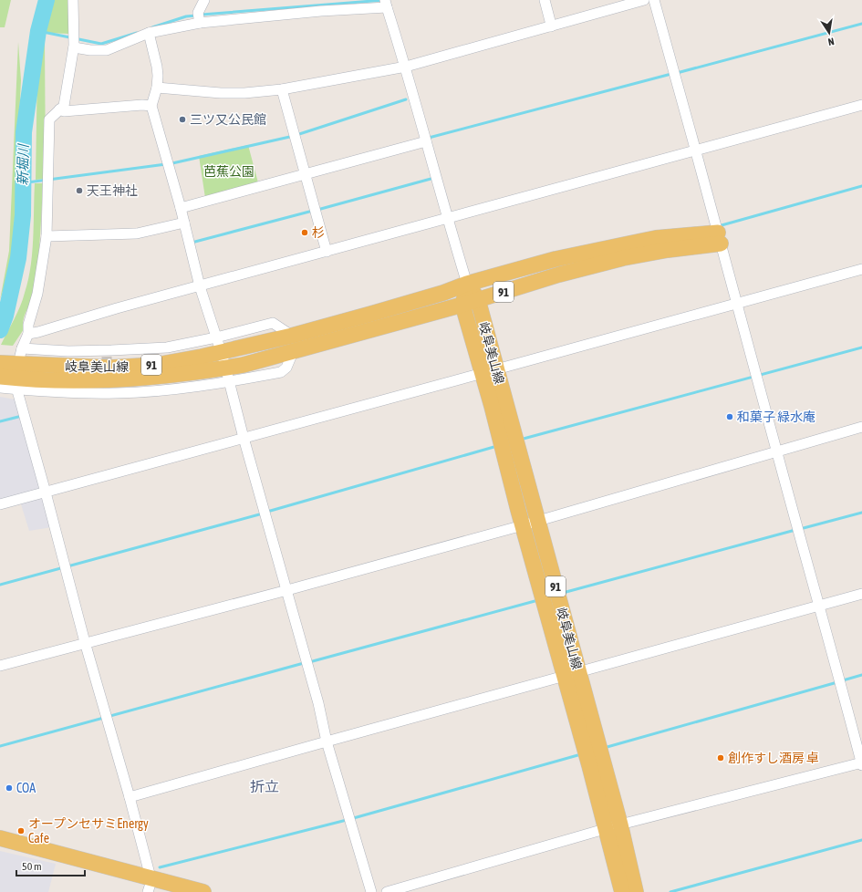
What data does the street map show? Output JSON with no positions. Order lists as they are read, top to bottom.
{
  "streets": {
    "main road": ["91", "岐阜美山線"]
  },
  "districts": ["折立"],
  "water": ["新堀川"],
  "parks": ["芭蕉公園"],
  "places": [
    "三ツ又公民館",
    "天王神社",
    "杉",
    "和菓子 緑水庵",
    "創作すし酒房 卓",
    "COA",
    "オープンセサミEnergy Cafe"
  ],
  "scale_bar": "50 m",
  "north": "bottom"
}
